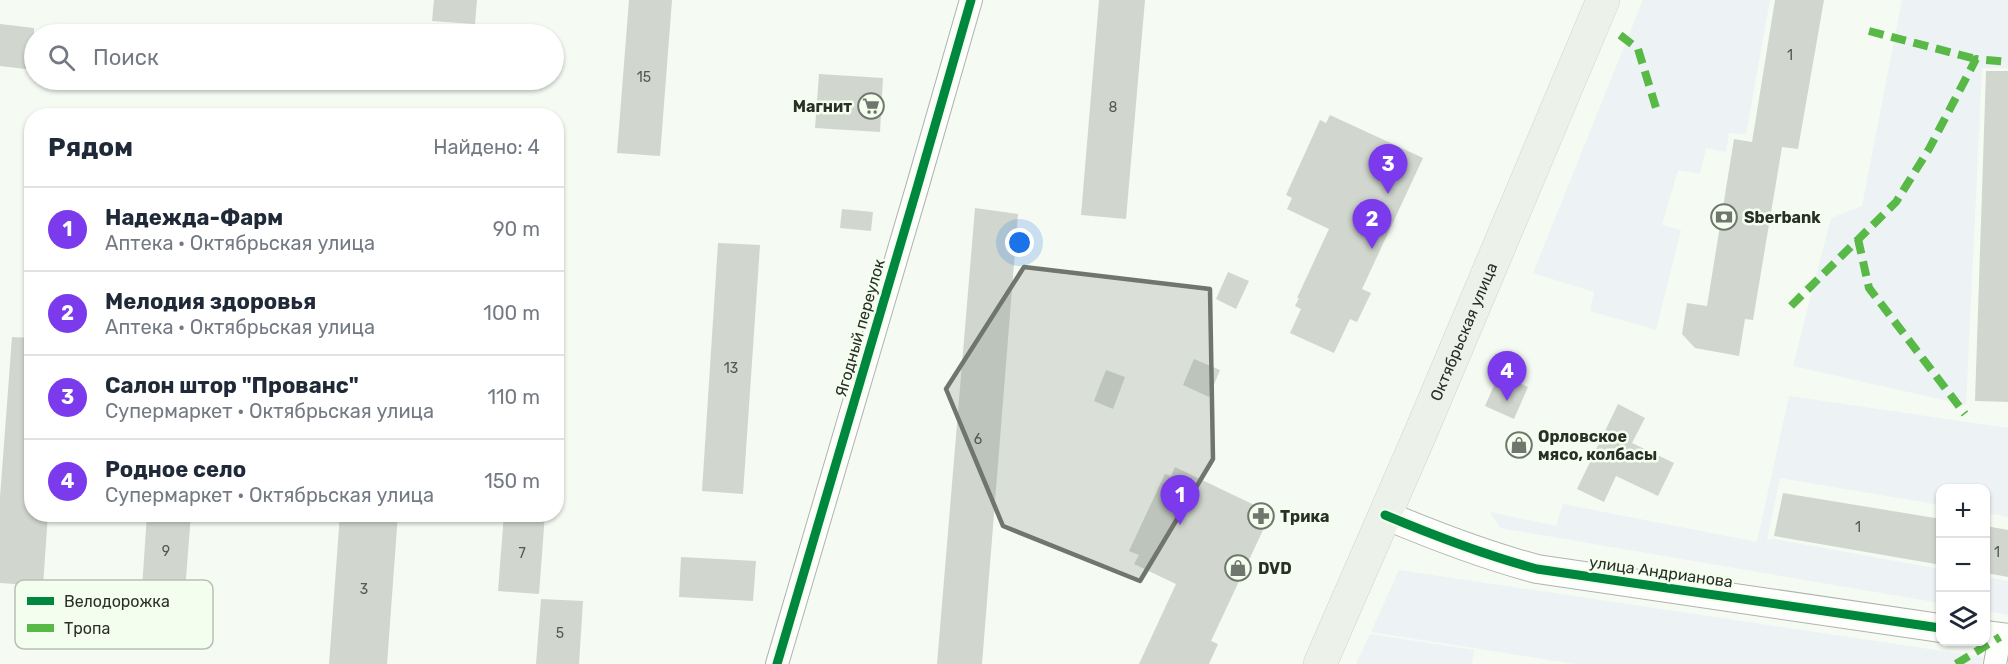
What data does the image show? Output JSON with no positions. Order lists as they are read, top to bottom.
{
  "streets": {
    "main road": ["Октябрьская улица"],
    "street": ["Ягодный переулок", "улица Андрианова"]
  },
  "crossings": [
    ["Октябрьская улица", "улица Андрианова"]
  ],
  "places": {
    "supermarket": ["Магнит"],
    "bank": ["Sberbank"],
    "shop": ["Орловское мясо, колбасы", "DVD"],
    "pharmacy": ["Трика"]
  },
  "house_numbers": [
    "1",
    "15",
    "8",
    "13",
    "6",
    "1",
    "9",
    "1",
    "7",
    "3",
    "5"
  ],
  "legend": ["Велодорожка", "Тропа"],
  "page": {
    "search": "Поиск",
    "heading": ["Рядом", "Найдено: 4"],
    "pins": [
      "3",
      "2",
      "4",
      "1"
    ],
    "list": [
      {
        "mark": "1",
        "name": "Надежда-Фарм",
        "note": "Аптека · Октябрьская улица",
        "value": "90 m"
      },
      {
        "mark": "2",
        "name": "Мелодия здоровья",
        "note": "Аптека · Октябрьская улица",
        "value": "100 m"
      },
      {
        "mark": "3",
        "name": "Салон штор \"Прованс\"",
        "note": "Супермаркет · Октябрьская улица",
        "value": "110 m"
      },
      {
        "mark": "4",
        "name": "Родное село",
        "note": "Супермаркет · Октябрьская улица",
        "value": "150 m"
      }
    ],
    "map_buttons": ["+", "−"]
  }
}
